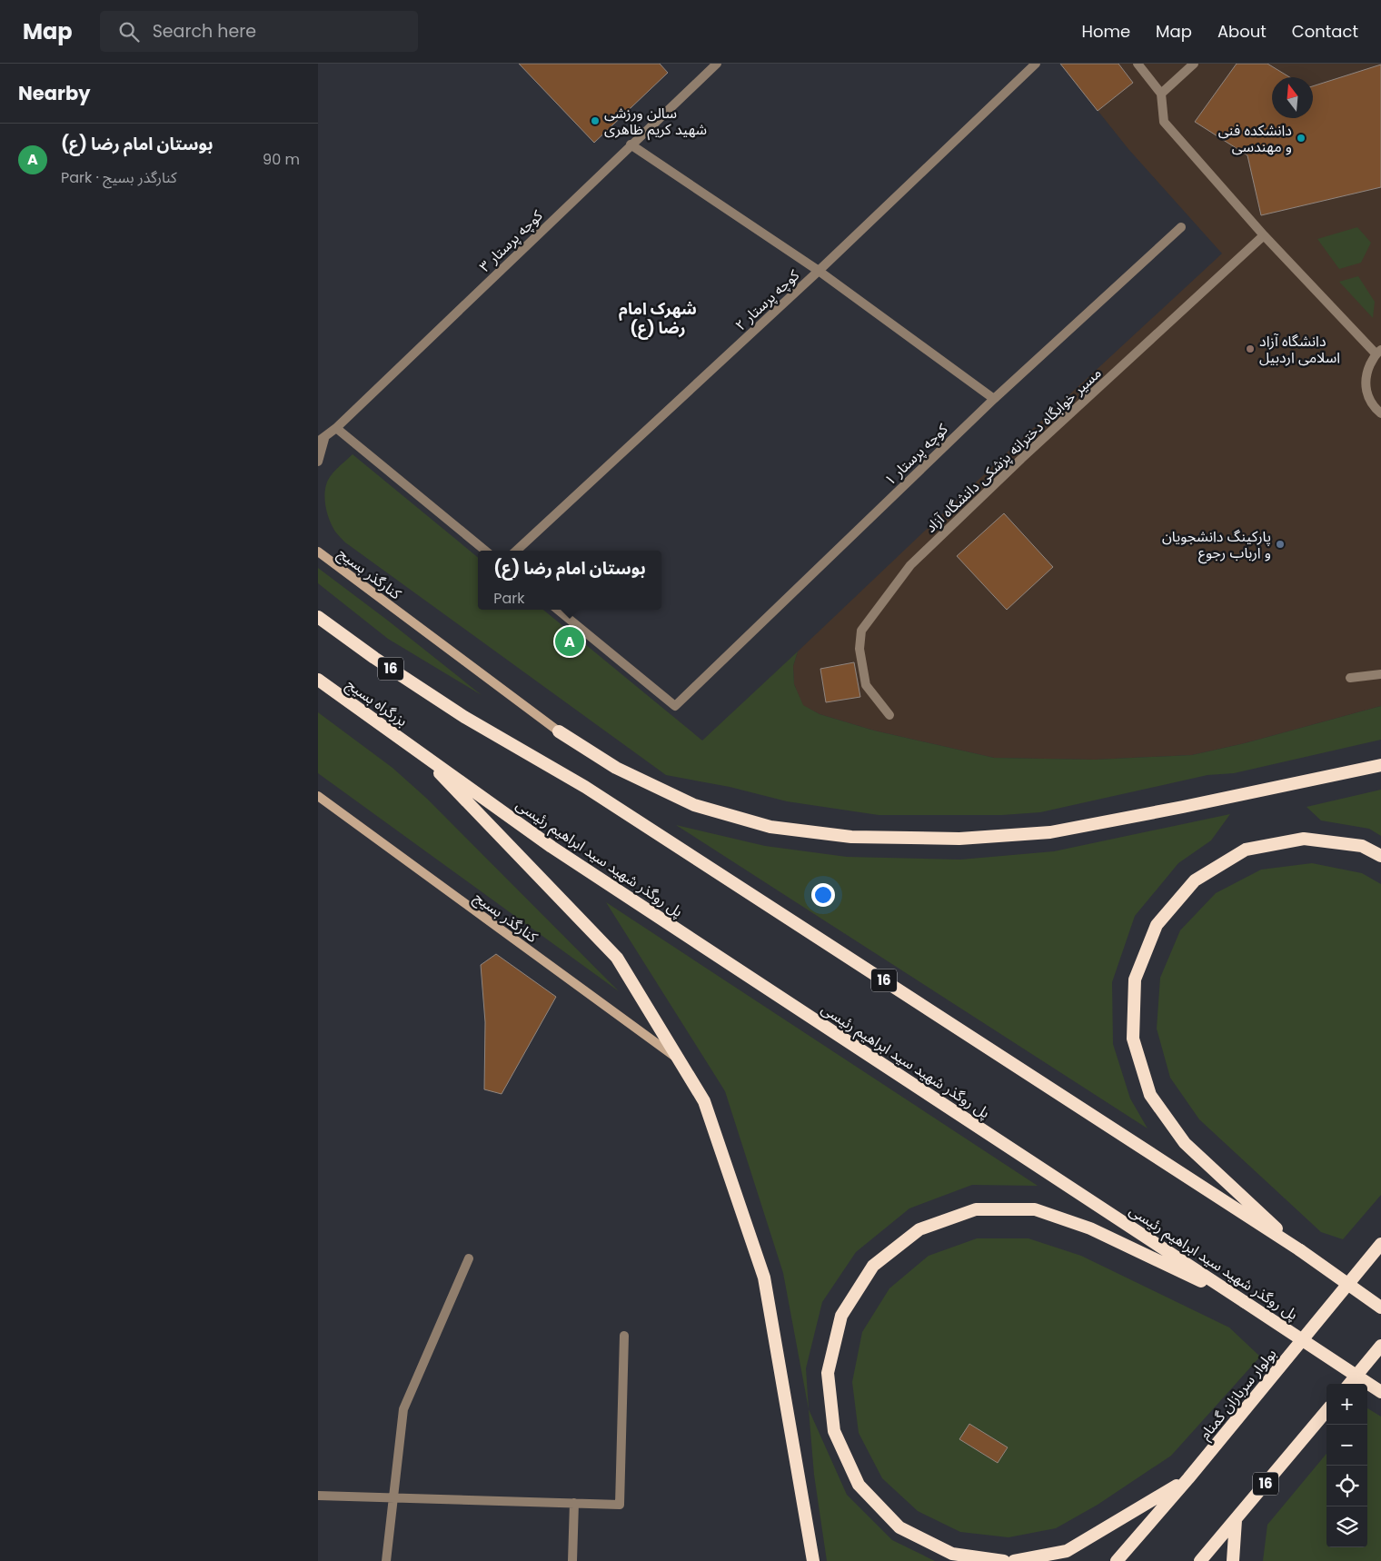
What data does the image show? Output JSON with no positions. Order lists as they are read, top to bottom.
{
  "streets": {
    "highway": [
      "16",
      "بزرگراه بسیج",
      "پل روگذر شهید سید ابراهیم رئیسی",
      "بولوار سربازان گمنام"
    ],
    "main road": ["کنارگذر بسیج"],
    "street": [
      "کوچه پرستار ۳",
      "کوچه پرستار ۲",
      "مسیر خوابگاه دخترانه پزشکی دانشگاه آزاد",
      "کوچه پرستار ۱"
    ]
  },
  "crossings": [
    ["بزرگراه بسیج", "پل روگذر شهید سید ابراهیم رئیسی"]
  ],
  "districts": ["شهرک امام رضا (ع)"],
  "places": [
    "سالن ورزشی شهید کریم ظاهری",
    "دانشکده فنی و مهندسی",
    "دانشگاه آزاد اسلامی اردبیل",
    "پارکینگ دانشجویان و ارباب رجوع"
  ],
  "north": "top",
  "page": {
    "header": "Map",
    "search": "Search here",
    "nav": [
      "Home",
      "Map",
      "About",
      "Contact"
    ],
    "heading": "Nearby",
    "list": [
      {
        "mark": "A",
        "name": "بوستان امام رضا (ع)",
        "note": "Park · کنارگذر بسیج",
        "value": "90 m"
      }
    ],
    "popup": ["بوستان امام رضا (ع)", "Park"],
    "pins": "A",
    "map_buttons": ["+", "−"]
  }
}
